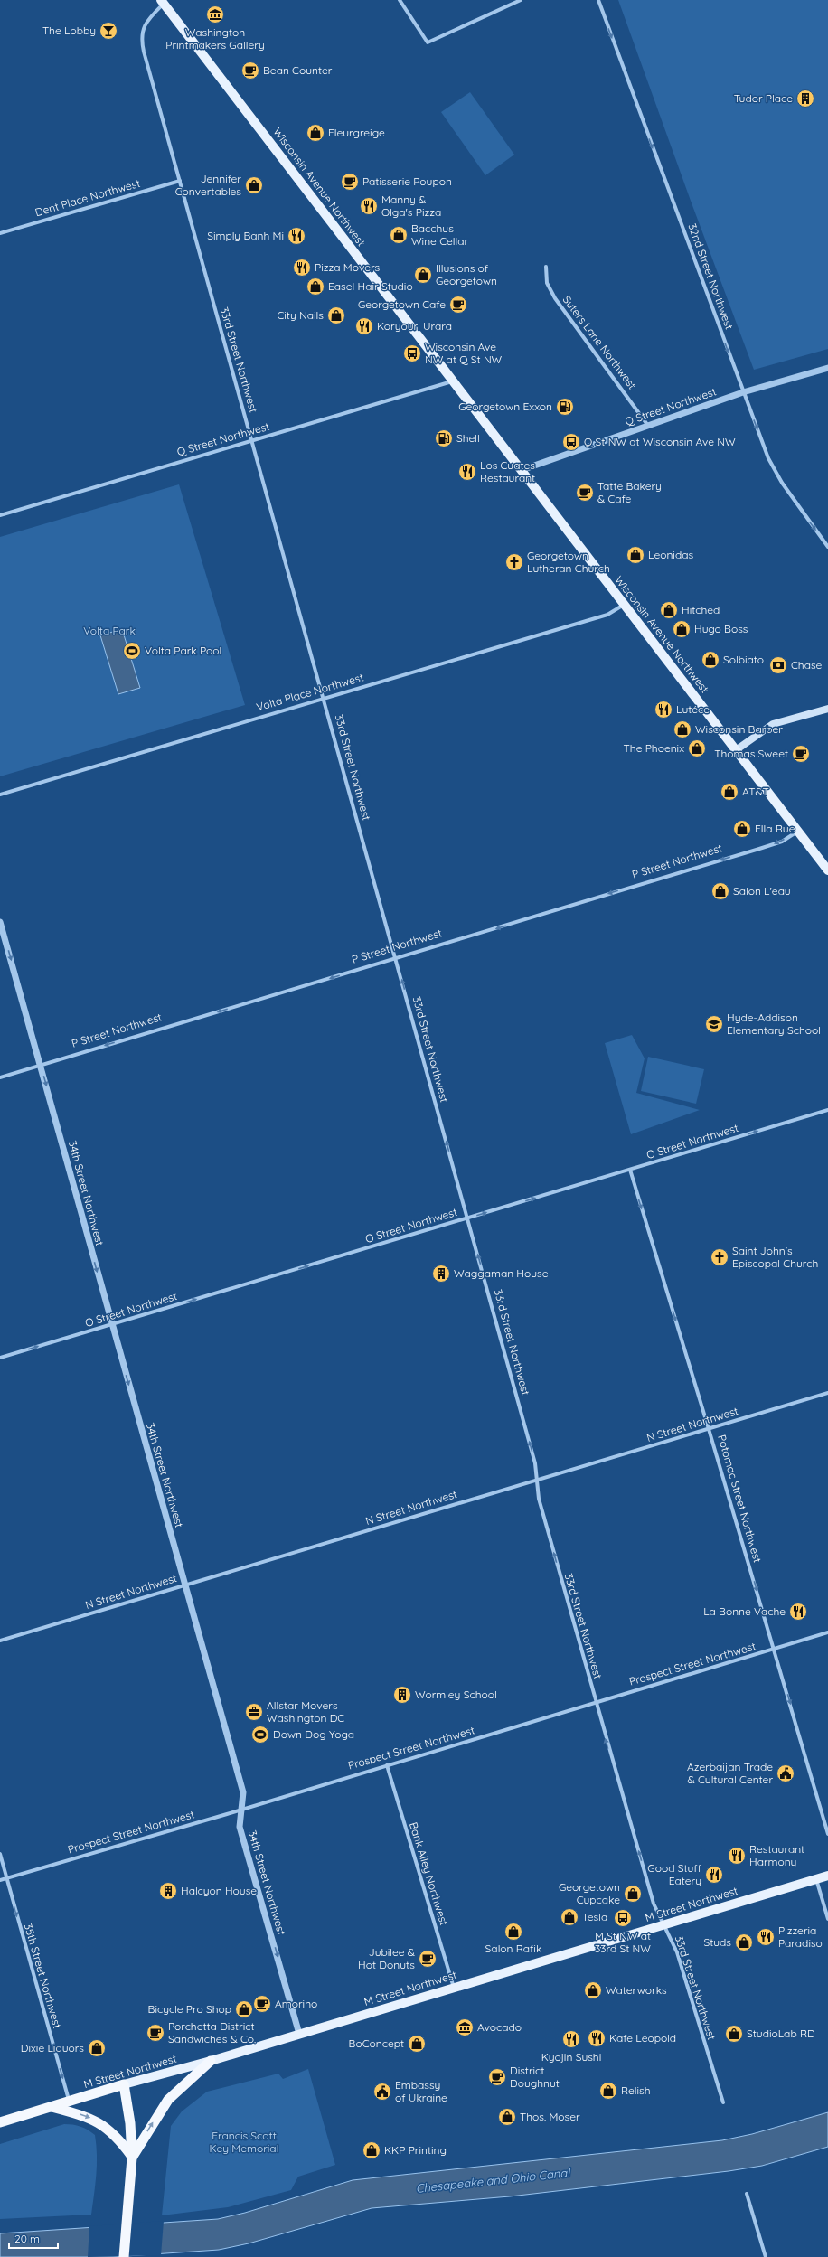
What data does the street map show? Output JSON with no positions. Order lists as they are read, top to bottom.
{
  "streets": {
    "highway": ["M Street Northwest"],
    "main road": ["Wisconsin Avenue Northwest"],
    "street": [
      "Dent Place Northwest",
      "32nd Street Northwest",
      "Suters Lane Northwest",
      "33rd Street Northwest",
      "Q Street Northwest",
      "Volta Place Northwest",
      "P Street Northwest",
      "O Street Northwest",
      "34th Street Northwest",
      "N Street Northwest",
      "Potomac Street Northwest",
      "Prospect Street Northwest",
      "Bank Alley Northwest",
      "35th Street Northwest"
    ]
  },
  "crossings": [
    ["Wisconsin Avenue Northwest", "33rd Street Northwest"],
    ["Wisconsin Avenue Northwest", "Q Street Northwest"],
    ["Wisconsin Avenue Northwest", "Volta Place Northwest"],
    ["Wisconsin Avenue Northwest", "P Street Northwest"],
    ["Dent Place Northwest", "33rd Street Northwest"],
    ["32nd Street Northwest", "Q Street Northwest"],
    ["Suters Lane Northwest", "Q Street Northwest"],
    ["33rd Street Northwest", "Q Street Northwest"],
    ["33rd Street Northwest", "Volta Place Northwest"],
    ["33rd Street Northwest", "P Street Northwest"],
    ["33rd Street Northwest", "O Street Northwest"],
    ["33rd Street Northwest", "N Street Northwest"],
    ["33rd Street Northwest", "Prospect Street Northwest"],
    ["33rd Street Northwest", "M Street Northwest"],
    ["P Street Northwest", "34th Street Northwest"],
    ["O Street Northwest", "34th Street Northwest"],
    ["O Street Northwest", "Potomac Street Northwest"],
    ["34th Street Northwest", "N Street Northwest"],
    ["34th Street Northwest", "Prospect Street Northwest"],
    ["34th Street Northwest", "M Street Northwest"],
    ["N Street Northwest", "Potomac Street Northwest"],
    ["Potomac Street Northwest", "Prospect Street Northwest"],
    ["Prospect Street Northwest", "Bank Alley Northwest"],
    ["Prospect Street Northwest", "35th Street Northwest"],
    ["Bank Alley Northwest", "M Street Northwest"],
    ["M Street Northwest", "35th Street Northwest"]
  ],
  "one_way": [
    "32nd Street Northwest",
    "33rd Street Northwest",
    "P Street Northwest",
    "O Street Northwest",
    "34th Street Northwest",
    "Potomac Street Northwest",
    "35th Street Northwest"
  ],
  "water": ["Chesapeake and Ohio Canal"],
  "parks": ["Volta Park", "Francis Scott Key Memorial"],
  "places": {
    "museum": ["Washington Printmakers Gallery", "Avocado"],
    "bar": ["The Lobby"],
    "cafe": [
      "Bean Counter",
      "Patisserie Poupon",
      "Georgetown Cafe",
      "Tatte Bakery & Cafe",
      "Thomas Sweet",
      "Jubilee & Hot Donuts",
      "Amorino",
      "Porchetta District Sandwiches & Co.",
      "District Doughnut"
    ],
    "building": [
      "Tudor Place",
      "Waggaman House",
      "Wormley School",
      "Halcyon House"
    ],
    "shop": [
      "Fleurgreige",
      "Jennifer Convertables",
      "Bacchus Wine Cellar",
      "Illusions of Georgetown",
      "Easel Hair Studio",
      "City Nails",
      "Leonidas",
      "Hitched",
      "Hugo Boss",
      "Solbiato",
      "Wisconsin Barber",
      "The Phoenix",
      "AT&T",
      "Ella Rue",
      "Salon L'eau",
      "Georgetown Cupcake",
      "Tesla",
      "Salon Rafik",
      "Studs",
      "Waterworks",
      "Bicycle Pro Shop",
      "StudioLab RD",
      "BoConcept",
      "Dixie Liquors",
      "Relish",
      "Thos. Moser",
      "KKP Printing"
    ],
    "restaurant": [
      "Manny & Olga's Pizza",
      "Simply Banh Mi",
      "Pizza Movers",
      "Koryouri Urara",
      "Los Cuates Restaurant",
      "Lutéce",
      "La Bonne Vache",
      "Restaurant Harmony",
      "Good Stuff Eatery",
      "Pizzeria Paradiso",
      "Kafe Leopold",
      "Kyojin Sushi"
    ],
    "bus stop": ["Wisconsin Ave NW at Q St NW", "Q St NW at Wisconsin Ave NW", "M St NW at 33rd St NW"],
    "fuel station": ["Georgetown Exxon", "Shell"],
    "church": ["Georgetown Lutheran Church", "Saint John's Episcopal Church"],
    "sports": ["Volta Park Pool", "Down Dog Yoga"],
    "bank": ["Chase"],
    "school or university": ["Hyde-Addison Elementary School"],
    "office": ["Allstar Movers Washington DC"],
    "public building": ["Azerbaijan Trade & Cultural Center", "Embassy of Ukraine"]
  },
  "scale_bar": "20 m"
}
